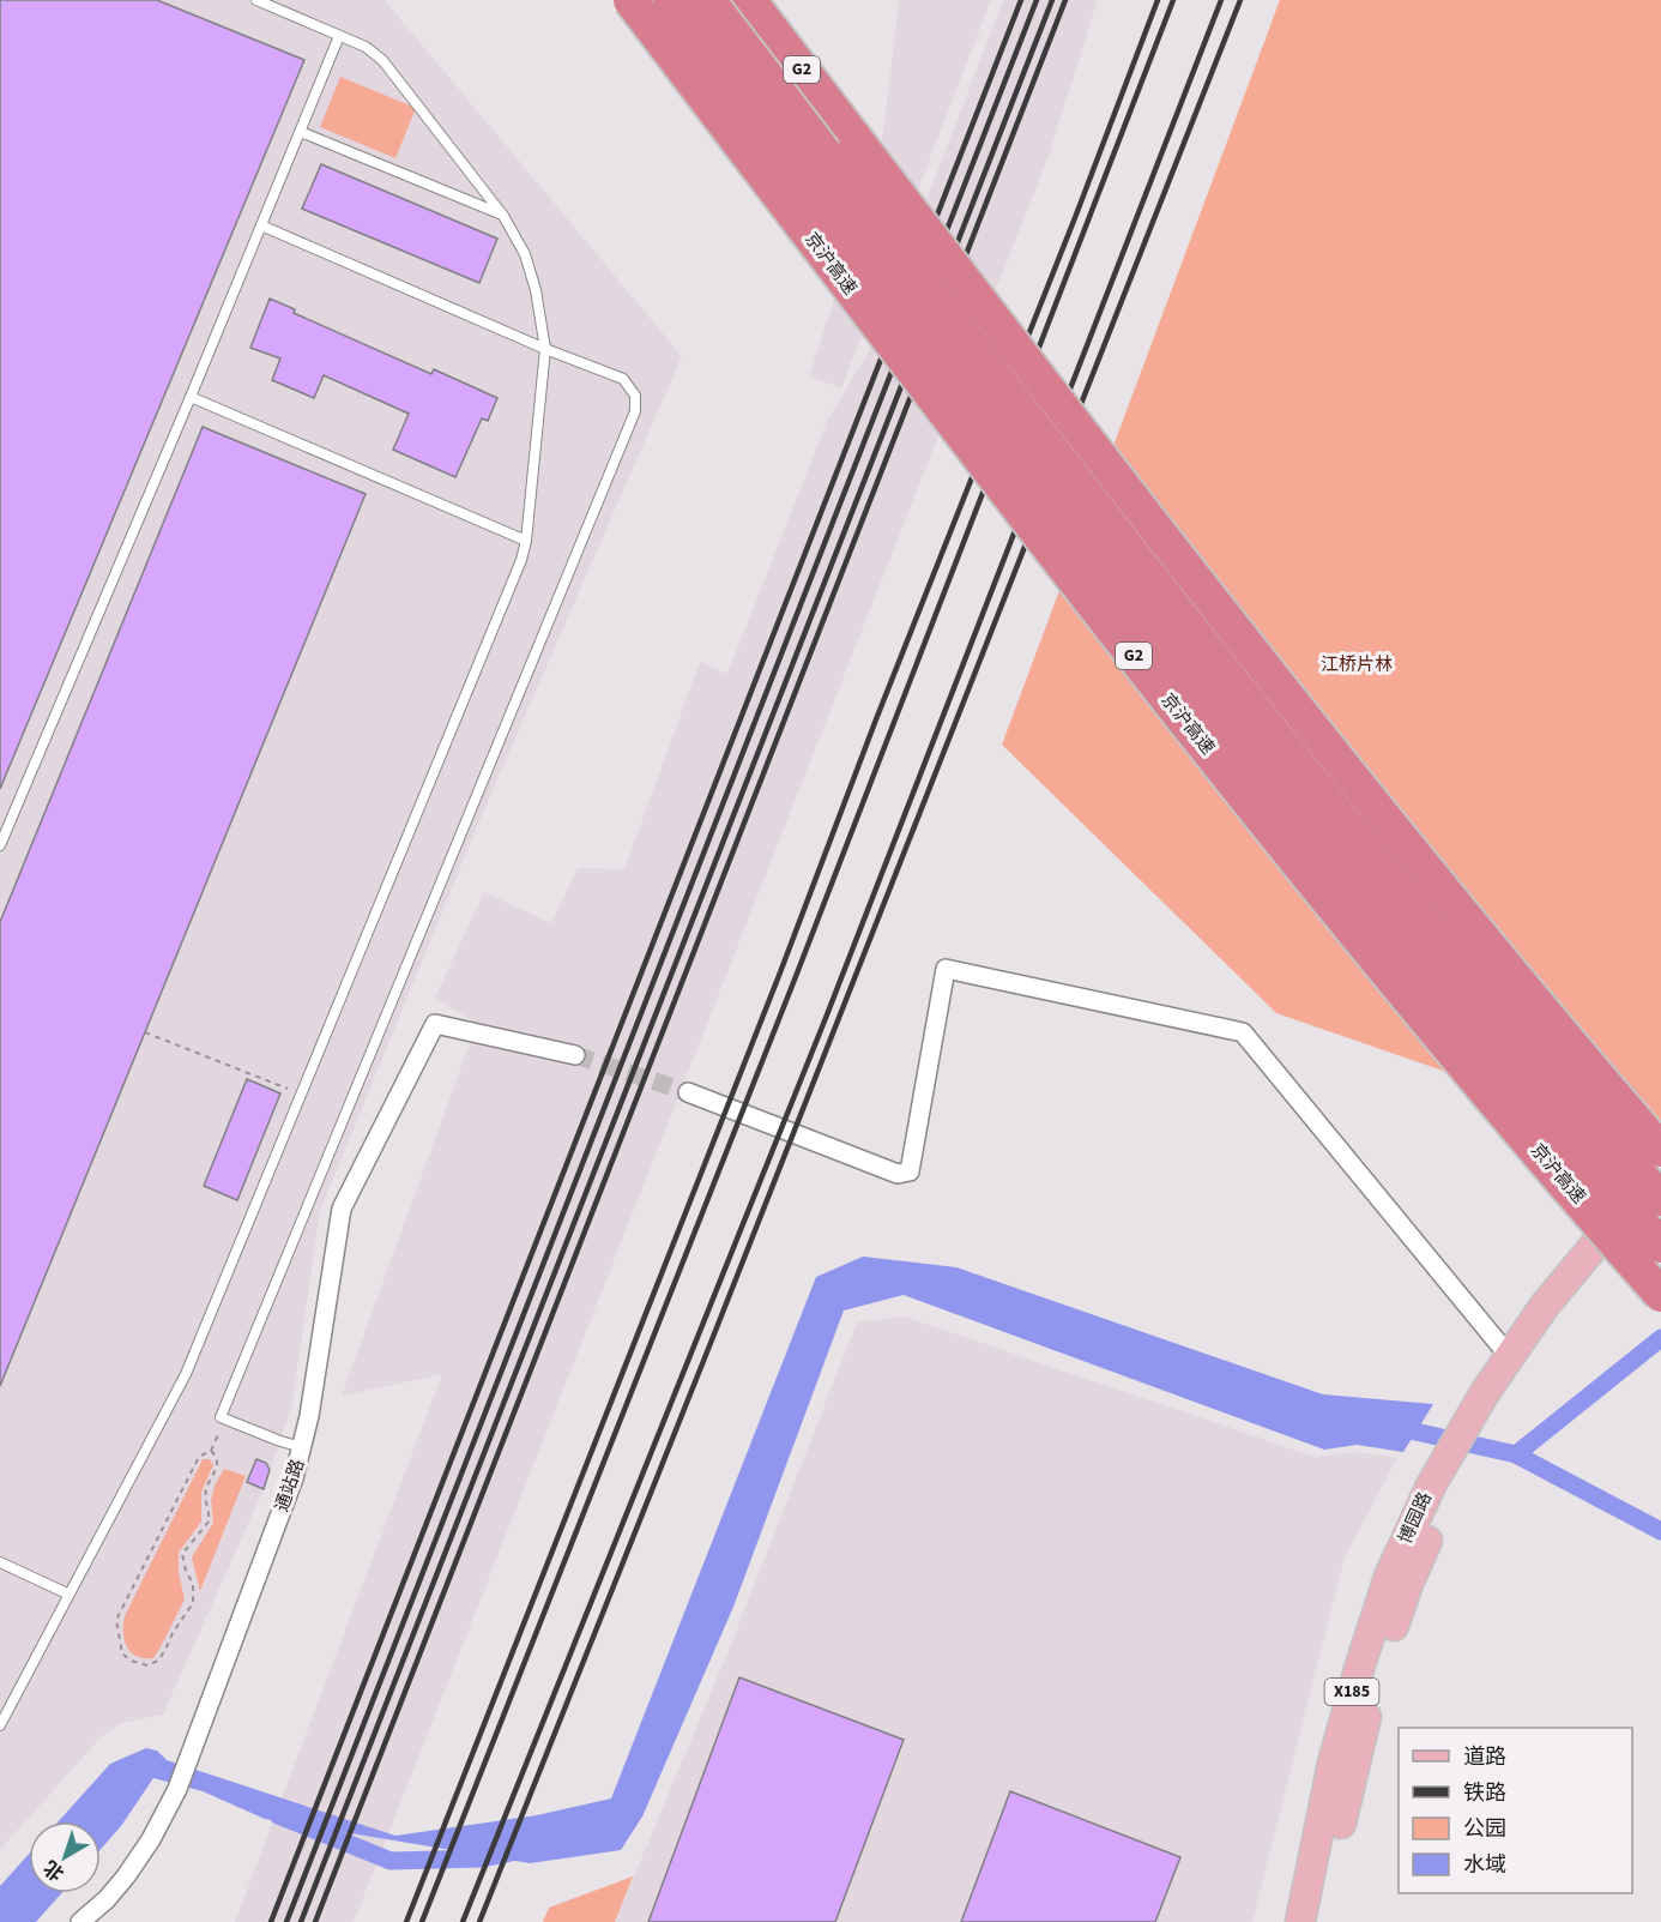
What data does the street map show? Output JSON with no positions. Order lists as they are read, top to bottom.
{
  "streets": {
    "highway": ["G2", "京沪高速"],
    "main road": ["博园路", "X185"],
    "street": ["通站路"]
  },
  "crossings": [
    ["G2", "博园路"]
  ],
  "parks": ["江桥片林"],
  "legend": [
    "道路",
    "铁路",
    "公园",
    "水域"
  ],
  "north": "bottom left"
}
